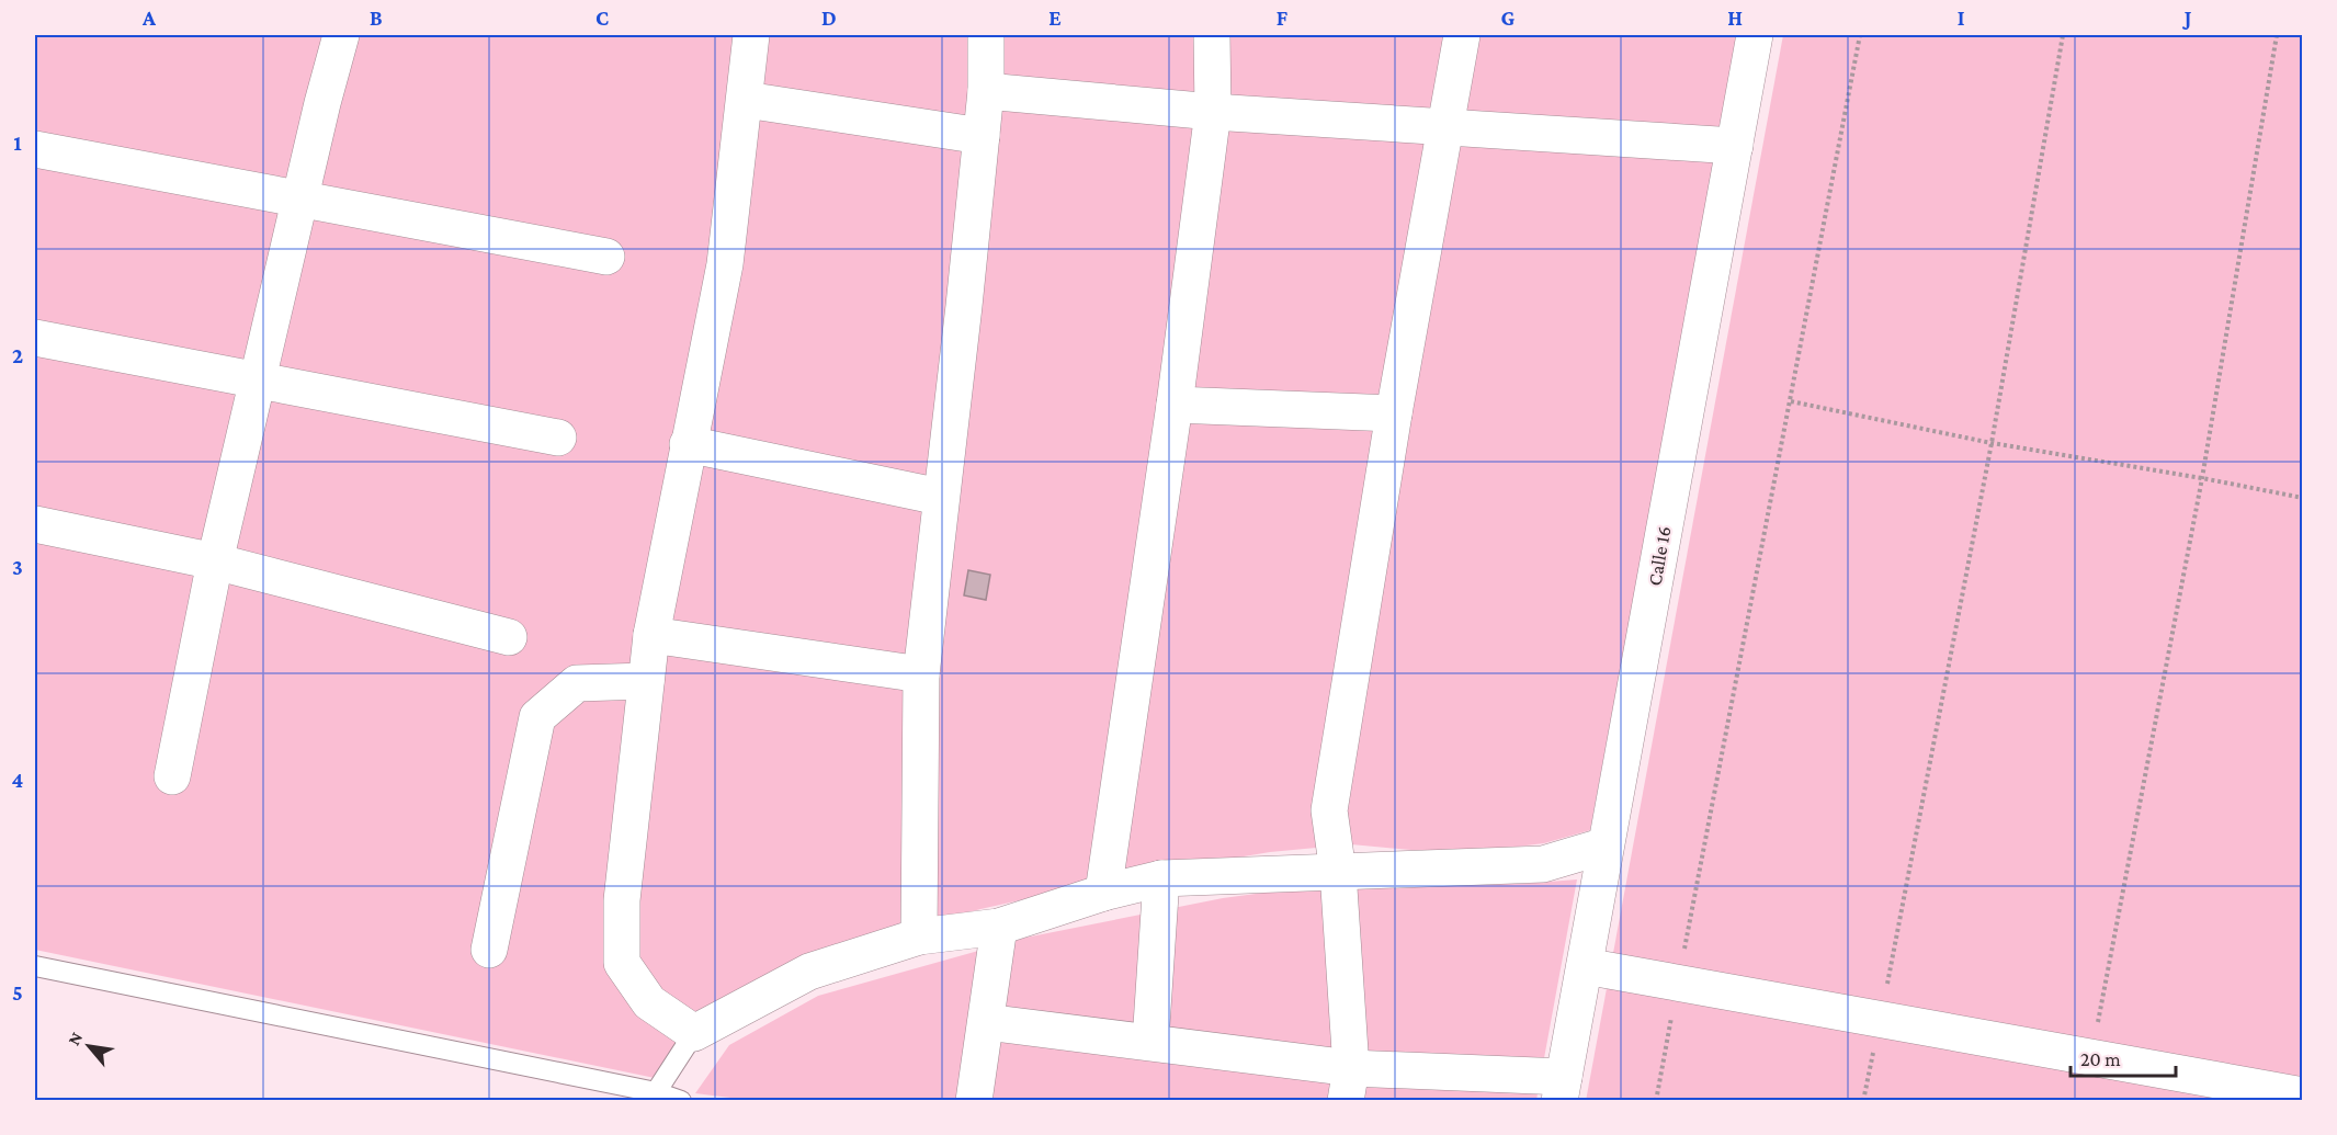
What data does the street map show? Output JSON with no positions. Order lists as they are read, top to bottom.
{
  "streets": {
    "street": ["Calle 16"]
  },
  "scale_bar": "20 m",
  "north": "top left",
  "grid": {
    "columns": [
      "A",
      "B",
      "C",
      "D",
      "E",
      "F",
      "G",
      "H",
      "I",
      "J"
    ],
    "rows": [
      "1",
      "2",
      "3",
      "4",
      "5"
    ]
  }
}
